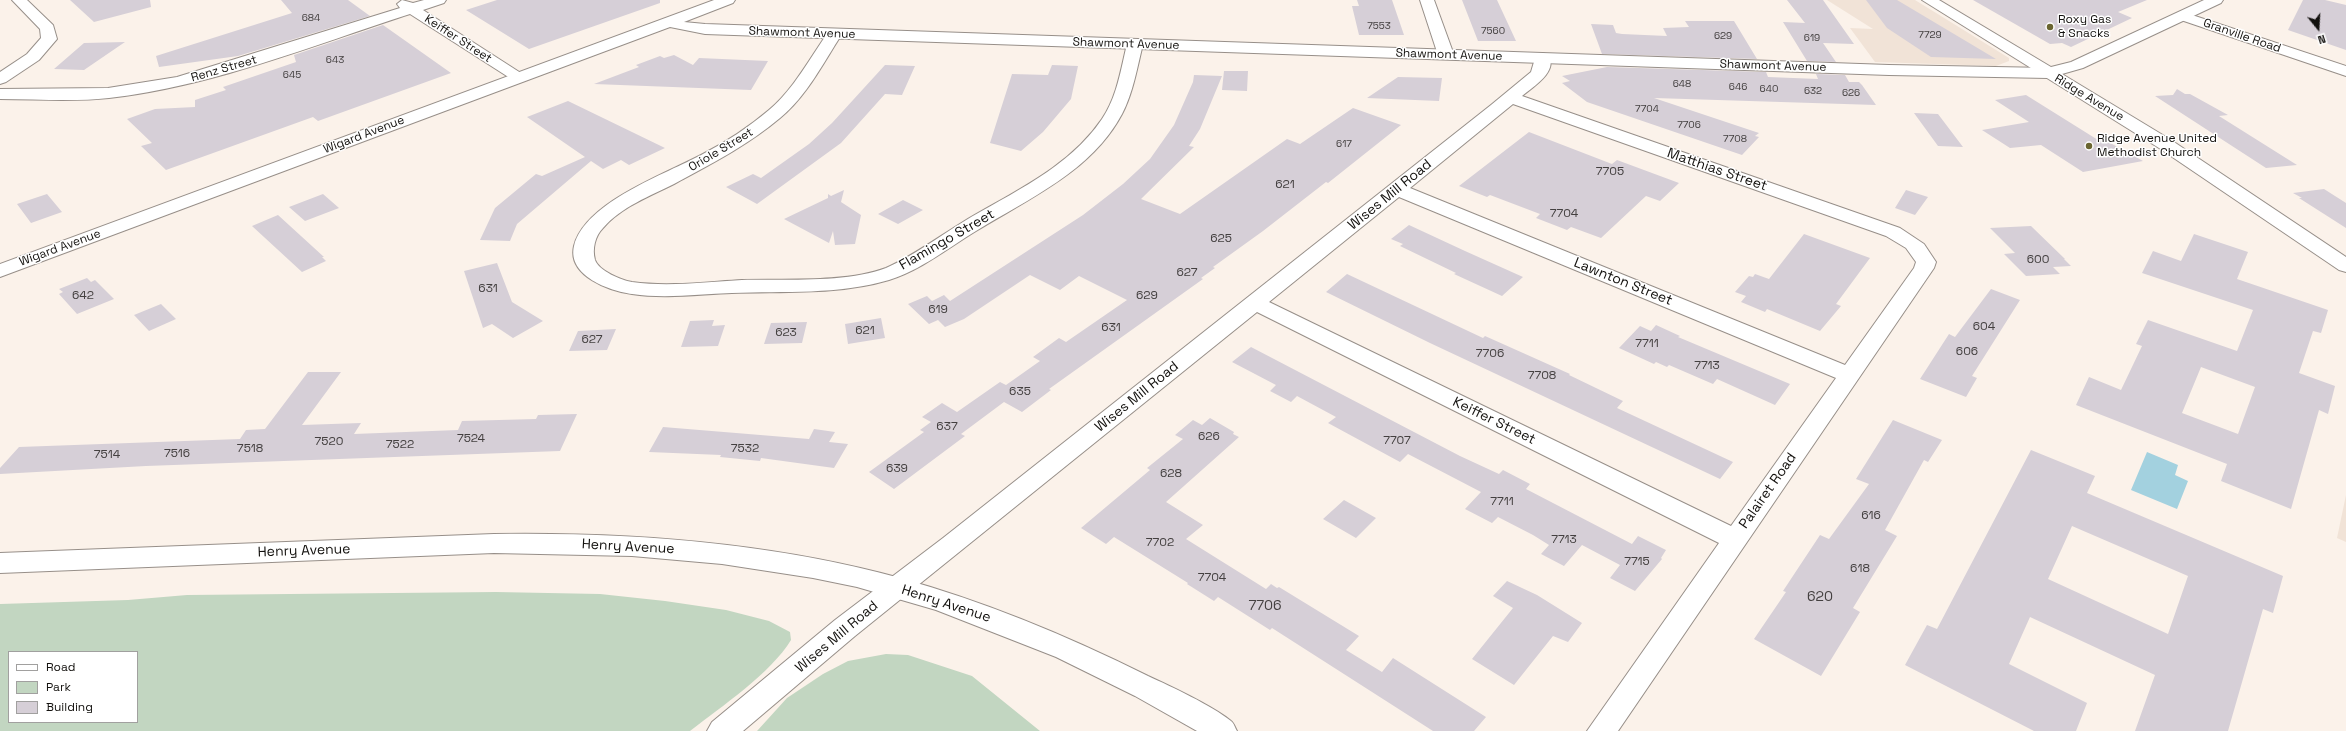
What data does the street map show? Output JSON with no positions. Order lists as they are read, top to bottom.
{
  "streets": {
    "street": [
      "Shawmont Avenue",
      "Granville Road",
      "Keiffer Street",
      "Renz Street",
      "Ridge Avenue",
      "Wigard Avenue",
      "Oriole Street",
      "Matthias Street",
      "Wises Mill Road",
      "Flamingo Street",
      "Lawnton Street",
      "Palairet Road",
      "Henry Avenue"
    ]
  },
  "crossings": [
    ["Shawmont Avenue", "Granville Road"],
    ["Shawmont Avenue", "Ridge Avenue"],
    ["Shawmont Avenue", "Wigard Avenue"],
    ["Shawmont Avenue", "Oriole Street"],
    ["Shawmont Avenue", "Wises Mill Road"],
    ["Shawmont Avenue", "Flamingo Street"],
    ["Keiffer Street", "Renz Street"],
    ["Keiffer Street", "Wigard Avenue"],
    ["Keiffer Street", "Wises Mill Road"],
    ["Keiffer Street", "Palairet Road"],
    ["Oriole Street", "Flamingo Street"],
    ["Matthias Street", "Wises Mill Road"],
    ["Matthias Street", "Palairet Road"],
    ["Wises Mill Road", "Lawnton Street"],
    ["Wises Mill Road", "Henry Avenue"],
    ["Lawnton Street", "Palairet Road"]
  ],
  "places": ["Roxy Gas & Snacks", "Ridge Avenue United Methodist Church"],
  "house_numbers": [
    "684",
    "7553",
    "7560",
    "7729",
    "629",
    "619",
    "643",
    "645",
    "648",
    "646",
    "640",
    "632",
    "626",
    "7704",
    "7706",
    "7708",
    "617",
    "7705",
    "621",
    "7704",
    "625",
    "600",
    "627",
    "631",
    "642",
    "629",
    "619",
    "604",
    "631",
    "621",
    "623",
    "627",
    "7711",
    "606",
    "7706",
    "7713",
    "7708",
    "635",
    "637",
    "626",
    "7524",
    "7707",
    "7520",
    "7522",
    "7518",
    "7532",
    "7516",
    "7514",
    "639",
    "628",
    "7711",
    "616",
    "7713",
    "7702",
    "7715",
    "618",
    "7704",
    "620",
    "7706"
  ],
  "legend": ["Road", "Park", "Building"],
  "north": "bottom"
}
